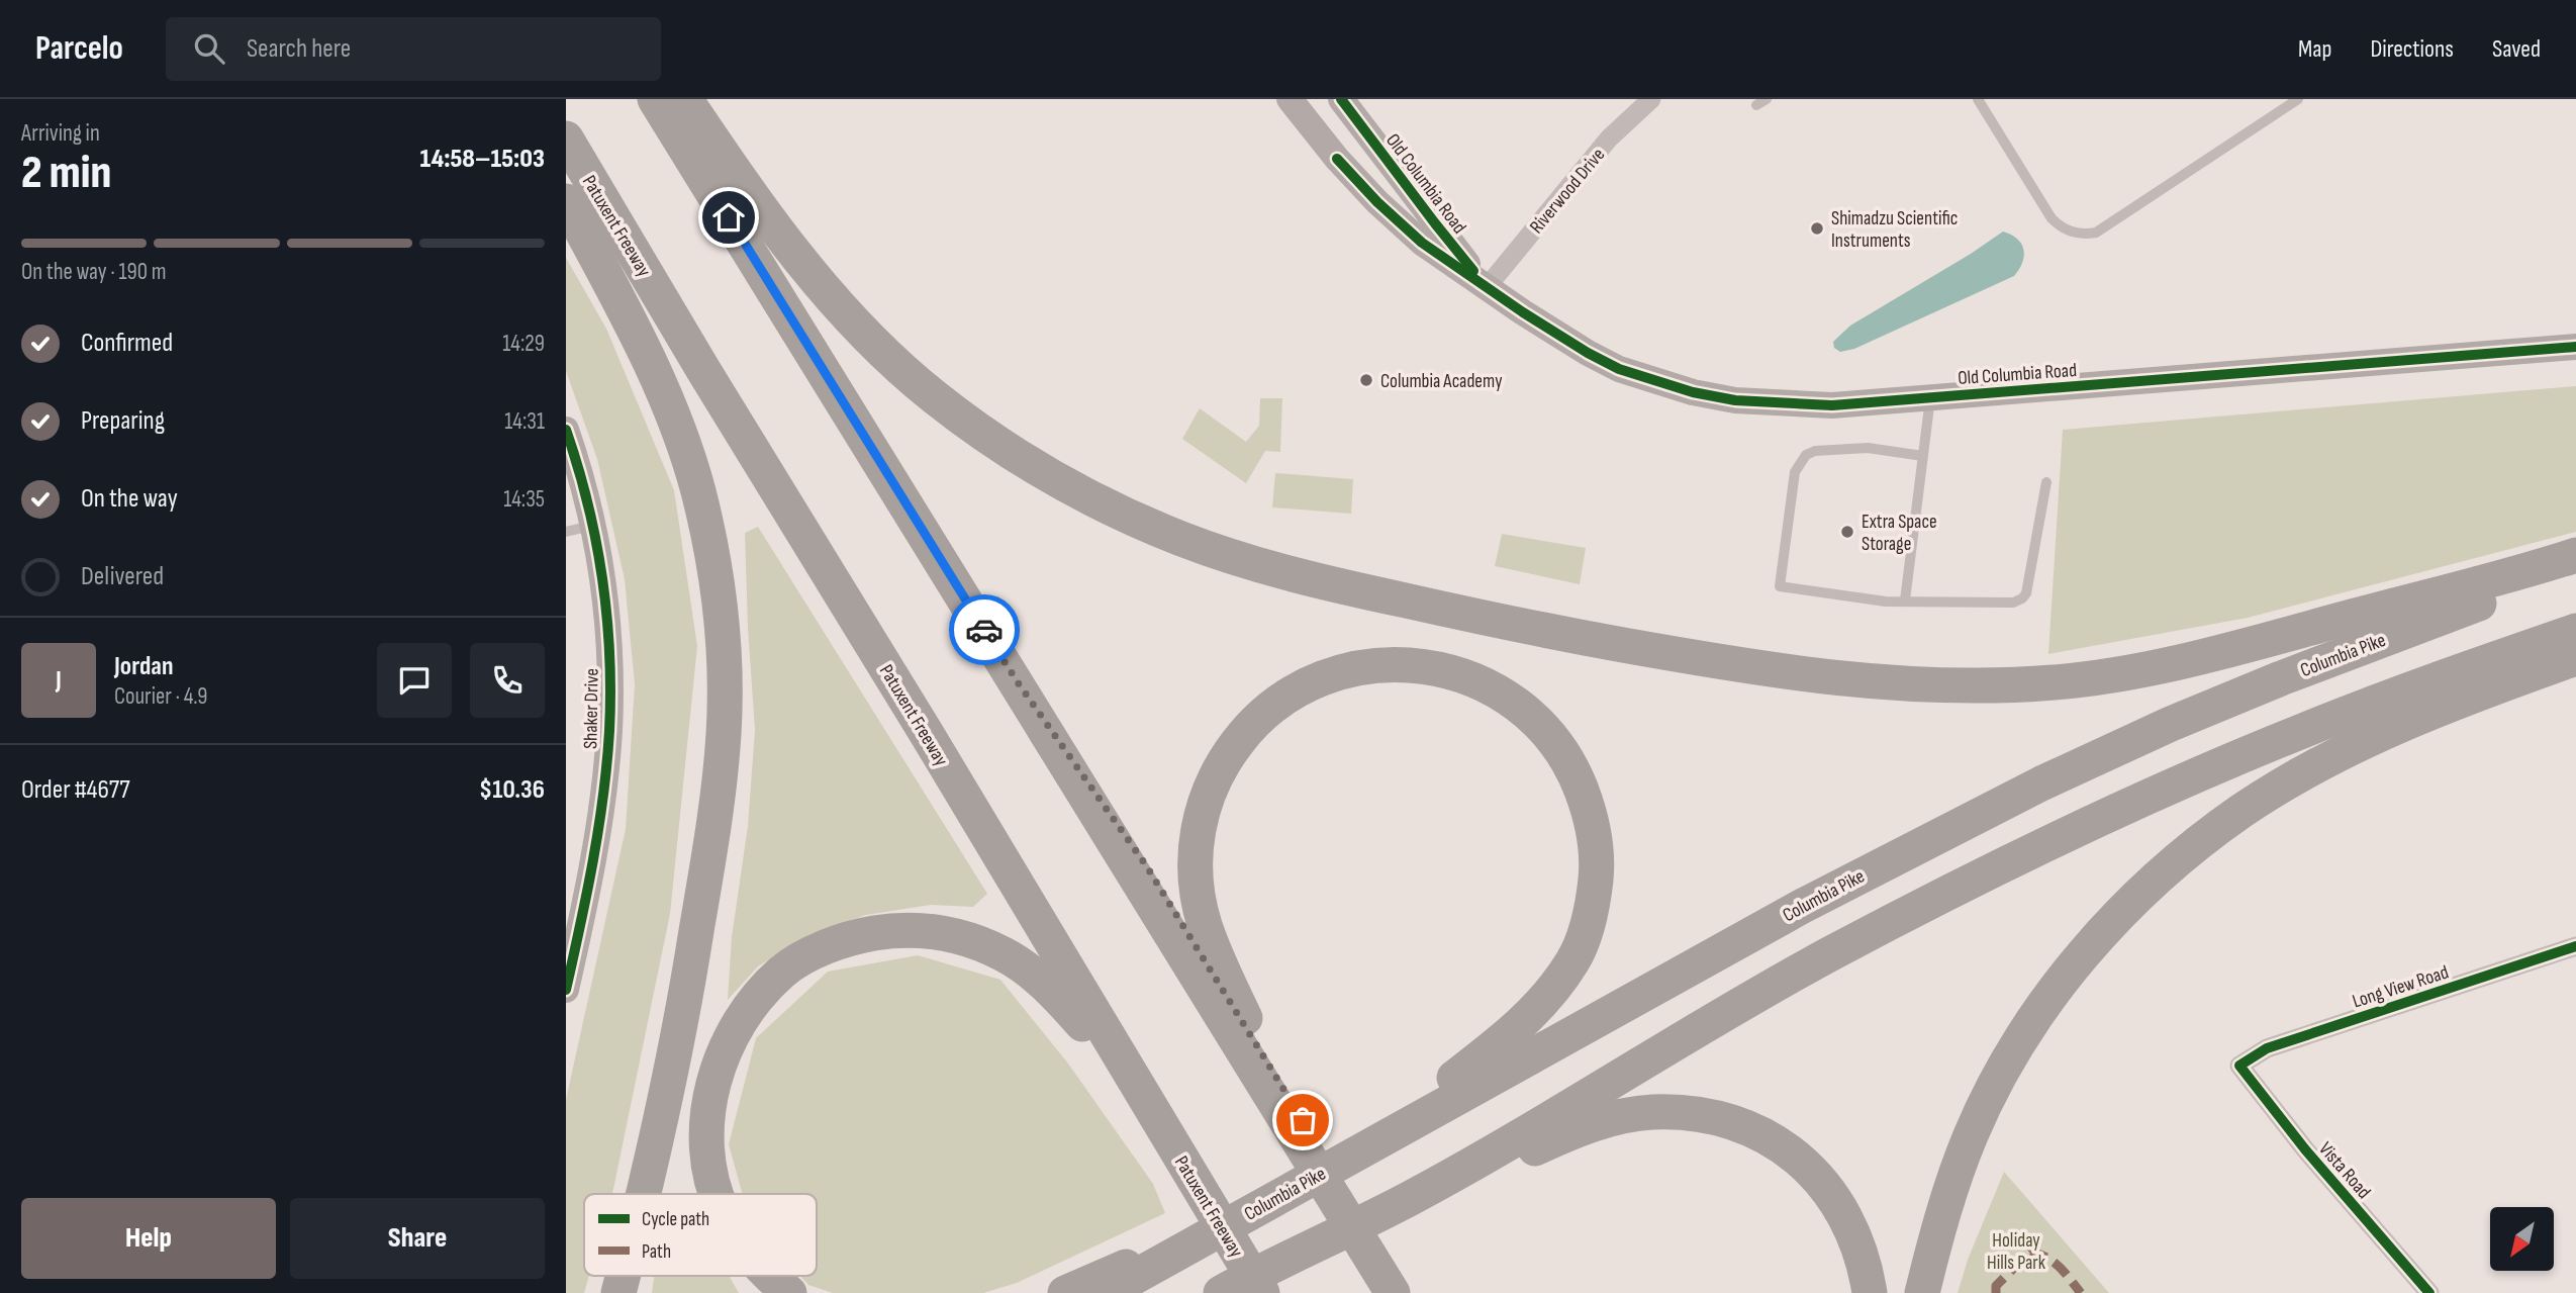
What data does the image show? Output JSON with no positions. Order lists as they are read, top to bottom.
{
  "streets": {
    "highway": ["Patuxent Freeway", "Columbia Pike"],
    "street": [
      "Old Columbia Road",
      "Riverwood Drive",
      "Shaker Drive",
      "Long View Road",
      "Vista Road"
    ]
  },
  "crossings": [
    ["Old Columbia Road", "Riverwood Drive"],
    ["Long View Road", "Vista Road"]
  ],
  "parks": ["Holiday Hills Park"],
  "places": ["Shimadzu Scientific Instruments", "Columbia Academy", "Extra Space Storage"],
  "legend": ["Cycle path", "Path"],
  "north": "bottom left",
  "page": {
    "header": "Parcelo",
    "search": "Search here",
    "nav": ["Map", "Directions", "Saved"],
    "heading": ["2 min", "Arriving in", "14:58–15:03"],
    "panel": [
      "Jordan",
      "Courier · 4.9",
      "Order #4677",
      "$10.36"
    ],
    "bar": "On the way · 190 m",
    "list": [
      ["Confirmed", "14:29"],
      ["Preparing", "14:31"],
      ["On the way", "14:35"],
      "Delivered"
    ],
    "round": "J",
    "buttons": ["Help", "Share"]
  }
}
